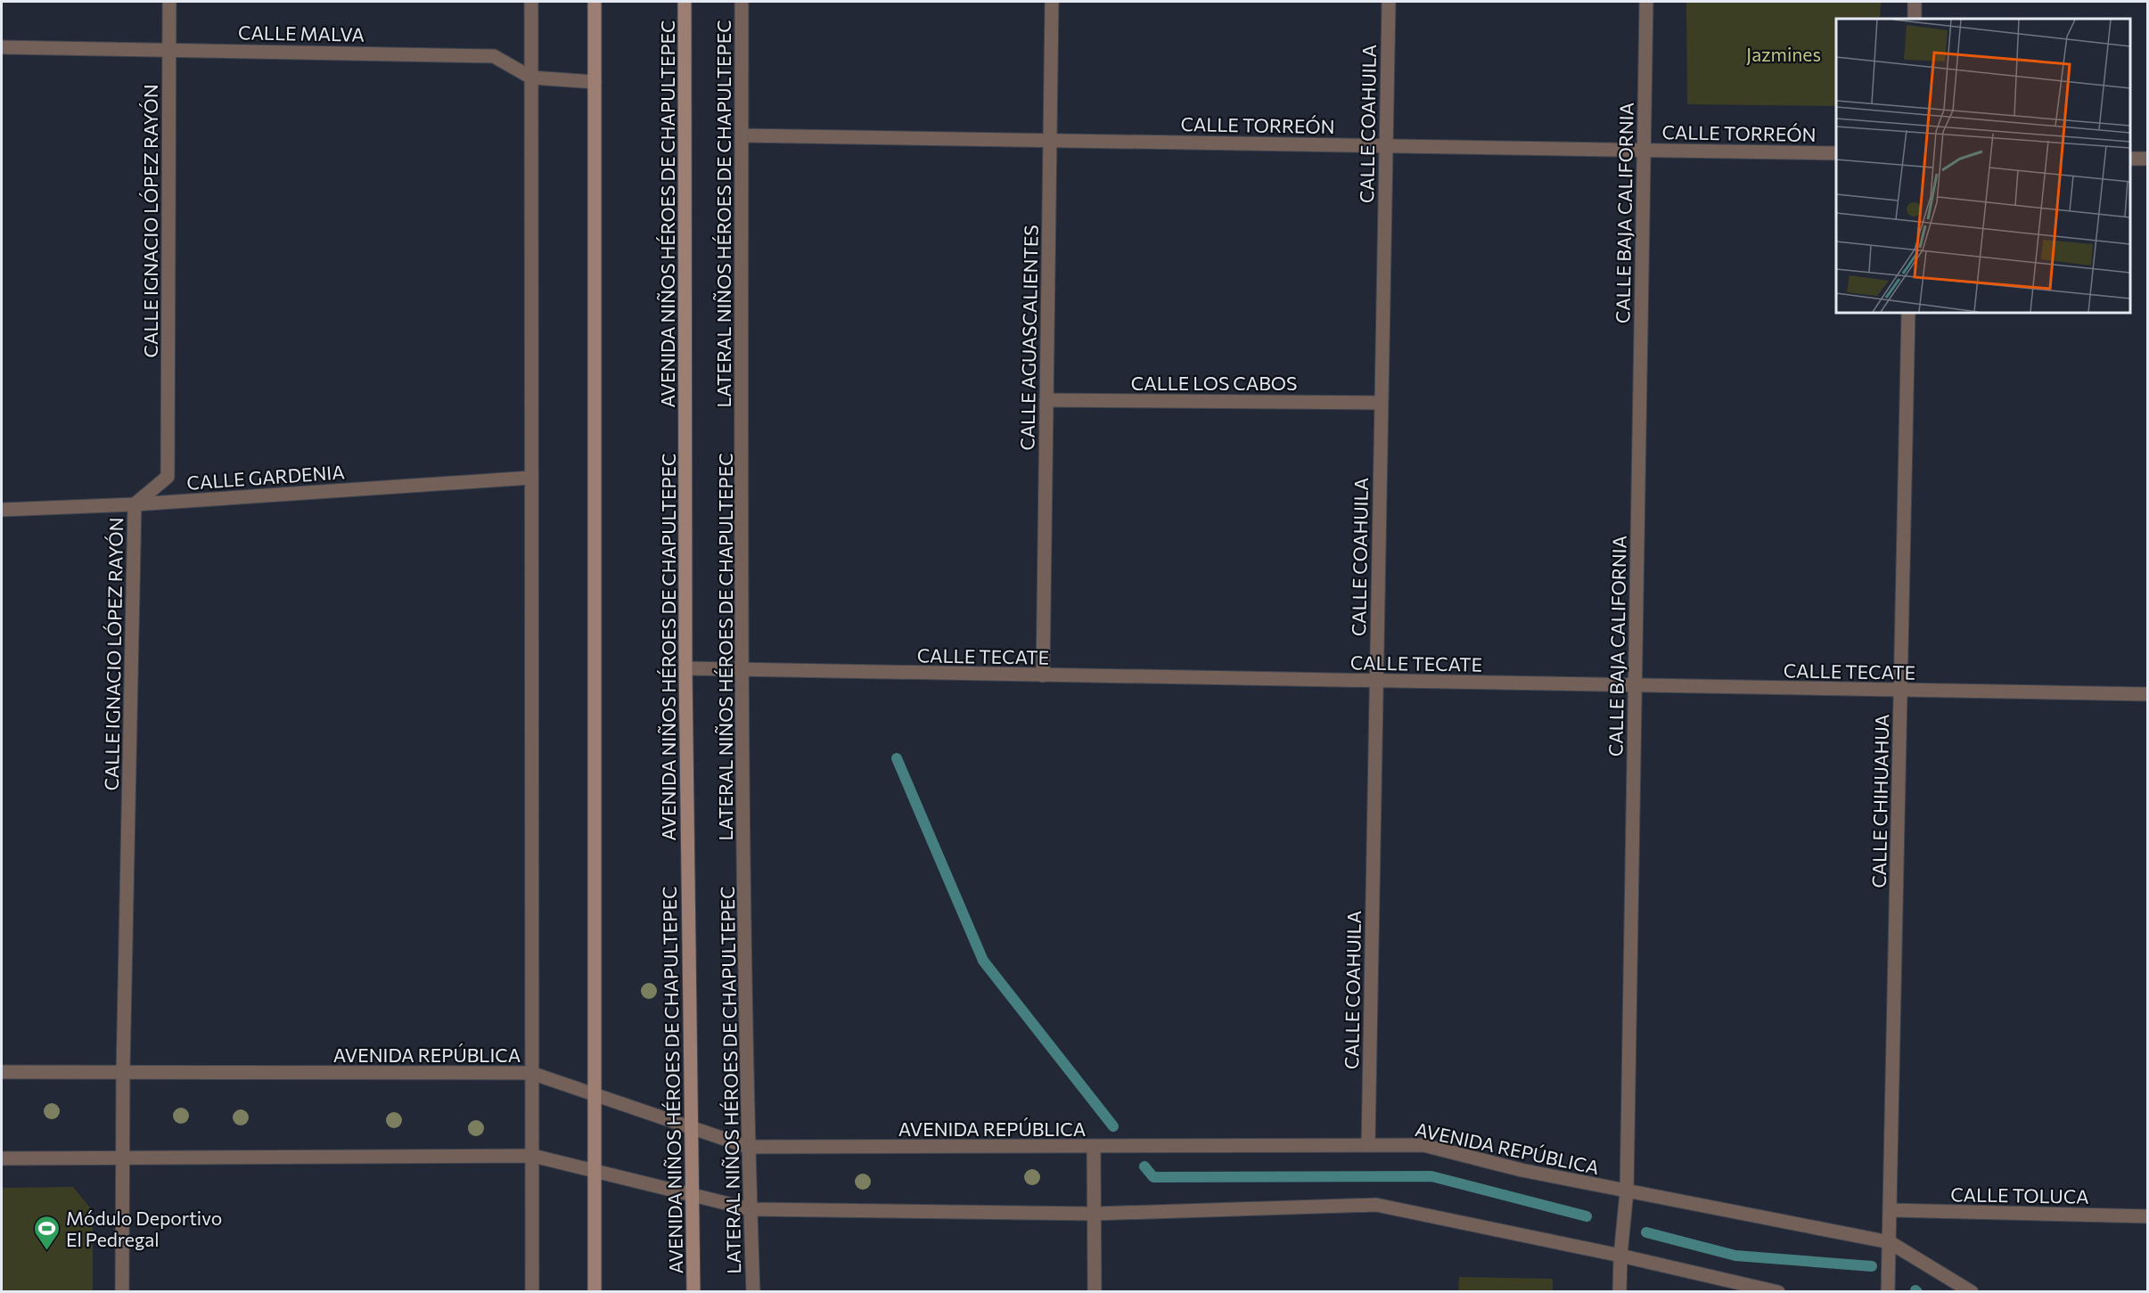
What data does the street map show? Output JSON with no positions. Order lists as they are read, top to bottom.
{
  "streets": {
    "main road": ["AVENIDA NIÑOS HÉROES DE CHAPULTEPEC"],
    "street": [
      "CALLE MALVA",
      "CALLE COAHUILA",
      "CALLE TORREÓN",
      "CALLE BAJA CALIFORNIA",
      "LATERAL NIÑOS HÉROES DE CHAPULTEPEC",
      "CALLE IGNACIO LÓPEZ RAYÓN",
      "CALLE AGUASCALIENTES",
      "CALLE LOS CABOS",
      "CALLE GARDENIA",
      "CALLE TECATE",
      "CALLE CHIHUAHUA",
      "AVENIDA REPÚBLICA",
      "CALLE TOLUCA"
    ]
  },
  "crossings": [
    ["CALLE MALVA", "CALLE IGNACIO LÓPEZ RAYÓN"],
    ["CALLE COAHUILA", "CALLE TORREÓN"],
    ["CALLE COAHUILA", "CALLE LOS CABOS"],
    ["CALLE COAHUILA", "CALLE TECATE"],
    ["CALLE COAHUILA", "AVENIDA REPÚBLICA"],
    ["CALLE TORREÓN", "CALLE BAJA CALIFORNIA"],
    ["CALLE TORREÓN", "LATERAL NIÑOS HÉROES DE CHAPULTEPEC"],
    ["CALLE TORREÓN", "CALLE AGUASCALIENTES"],
    ["CALLE BAJA CALIFORNIA", "CALLE TECATE"],
    ["CALLE BAJA CALIFORNIA", "AVENIDA REPÚBLICA"],
    ["AVENIDA NIÑOS HÉROES DE CHAPULTEPEC", "CALLE TECATE"],
    ["AVENIDA NIÑOS HÉROES DE CHAPULTEPEC", "AVENIDA REPÚBLICA"],
    ["LATERAL NIÑOS HÉROES DE CHAPULTEPEC", "CALLE TECATE"],
    ["LATERAL NIÑOS HÉROES DE CHAPULTEPEC", "AVENIDA REPÚBLICA"],
    ["CALLE IGNACIO LÓPEZ RAYÓN", "CALLE GARDENIA"],
    ["CALLE IGNACIO LÓPEZ RAYÓN", "AVENIDA REPÚBLICA"],
    ["CALLE AGUASCALIENTES", "CALLE LOS CABOS"],
    ["CALLE AGUASCALIENTES", "CALLE TECATE"],
    ["CALLE TECATE", "CALLE CHIHUAHUA"],
    ["CALLE CHIHUAHUA", "AVENIDA REPÚBLICA"],
    ["CALLE CHIHUAHUA", "CALLE TOLUCA"]
  ],
  "parks": ["Jazmines"],
  "places": {
    "sports": ["Módulo Deportivo El Pedregal"]
  }
}
